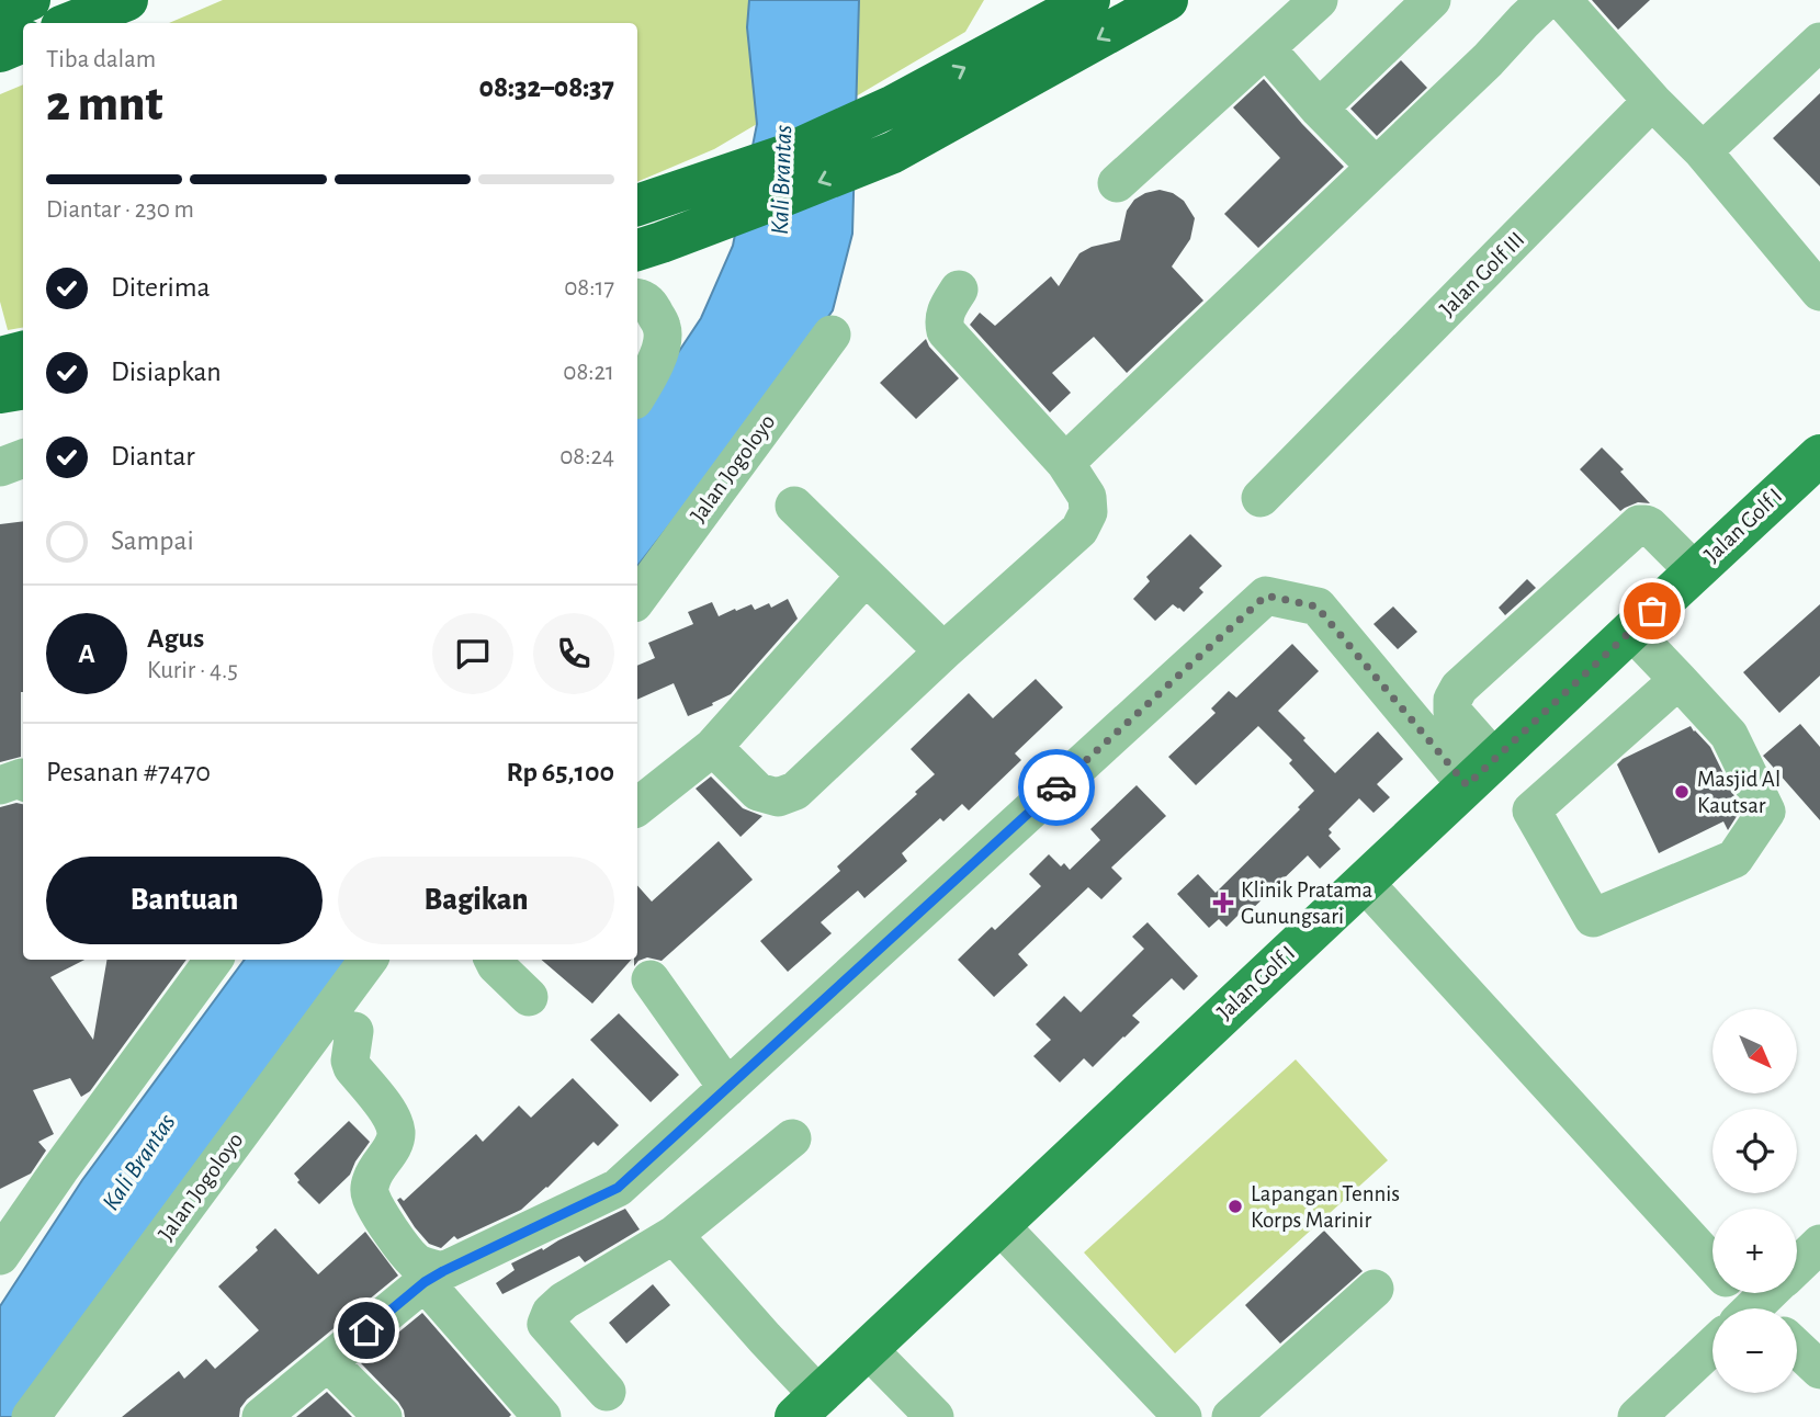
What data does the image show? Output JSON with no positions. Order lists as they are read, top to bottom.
{
  "streets": {
    "main road": ["Jalan Golf I"],
    "street": ["Jalan Golf III", "Jalan Jogoloyo"]
  },
  "water": ["Kali Brantas"],
  "places": {
    "other": ["Masjid Al Kautsar", "Lapangan Tennis Korps Marinir"],
    "health": ["Klinik Pratama Gunungsari"]
  },
  "north": "bottom right",
  "page": {
    "heading": ["2 mnt", "Tiba dalam", "08:32–08:37"],
    "panel": [
      "Agus",
      "Kurir · 4.5",
      "Pesanan #7470",
      "Rp 65,100"
    ],
    "bar": "Diantar · 230 m",
    "list": [
      ["Diterima", "08:17"],
      ["Disiapkan", "08:21"],
      ["Diantar", "08:24"],
      "Sampai"
    ],
    "round": "A",
    "buttons": ["Bantuan", "Bagikan"],
    "map_buttons": ["+", "−"]
  }
}
